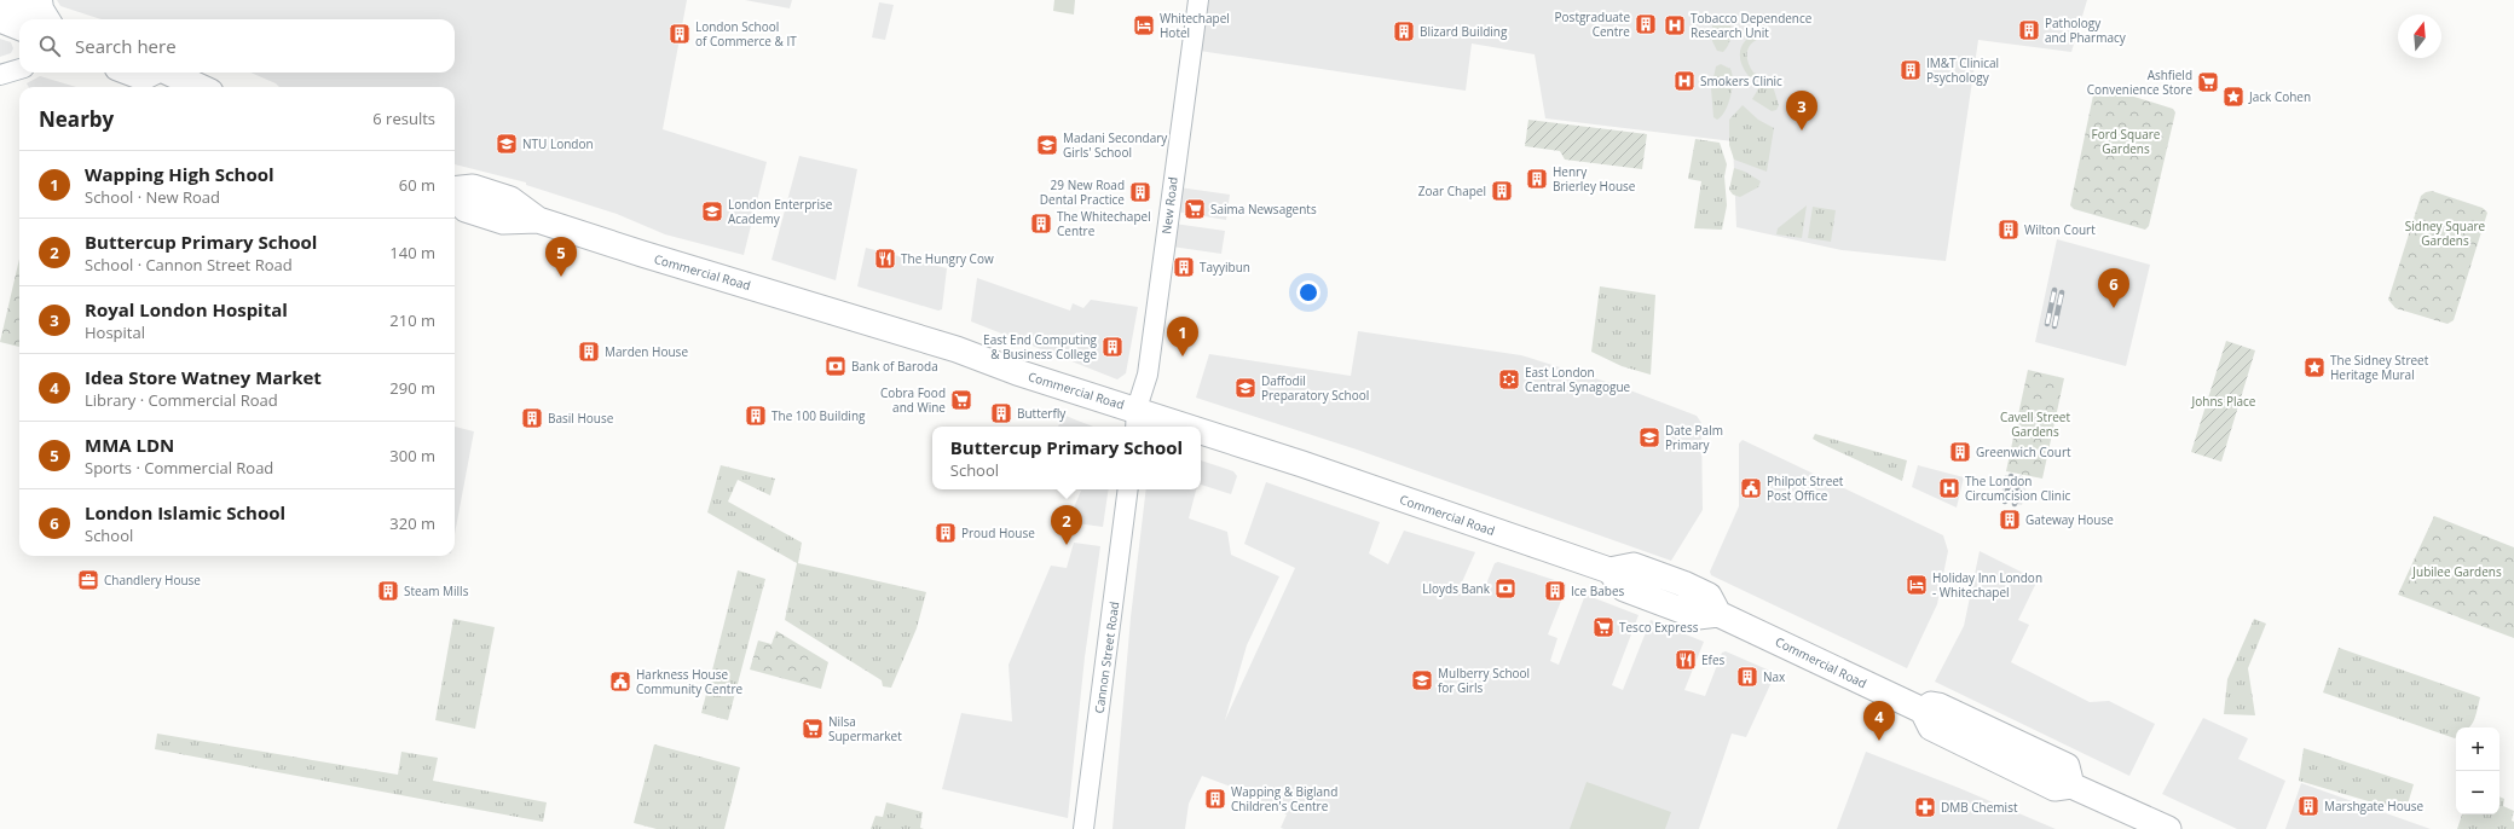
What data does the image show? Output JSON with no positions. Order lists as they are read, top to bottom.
{
  "streets": {
    "highway": ["Commercial Road"],
    "main road": ["New Road", "Cannon Street Road"]
  },
  "crossings": [
    ["New Road", "Commercial Road"]
  ],
  "parks": [
    "Ford Square Gardens",
    "Sidney Square Gardens",
    "Johns Place",
    "Cavell Street Gardens",
    "Jubilee Gardens"
  ],
  "places": {
    "building": [
      "Postgraduate Centre",
      "Pathology and Pharmacy",
      "Blizard Building",
      "London School of Commerce & IT",
      "IM&T Clinical Psychology",
      "Henry Brierley House",
      "Zoar Chapel",
      "29 New Road Dental Practice",
      "The Whitechapel Centre",
      "Wilton Court",
      "Tayyibun",
      "East End Computing & Business College",
      "Marden House",
      "Butterfly",
      "The 100 Building",
      "Basil House",
      "Greenwich Court",
      "Gateway House",
      "Proud House",
      "Steam Mills",
      "Ice Babes",
      "Nax",
      "Wapping & Bigland Children's Centre",
      "Marshgate House"
    ],
    "hotel": ["Whitechapel Hotel", "Holiday Inn London - Whitechapel"],
    "hospital": ["Tobacco Dependence Research Unit", "Smokers Clinic", "The London Circumcision Clinic"],
    "supermarket": [
      "Ashfield Convenience Store",
      "Saima Newsagents",
      "Cobra Food and Wine",
      "Tesco Express",
      "Nilsa Supermarket"
    ],
    "place": ["Jack Cohen", "The Sidney Street Heritage Mural"],
    "school or university": [
      "NTU London",
      "Madani Secondary Girls' School",
      "London Enterprise Academy",
      "Daffodil Preparatory School",
      "Date Palm Primary",
      "Mulberry School for Girls"
    ],
    "restaurant": ["The Hungry Cow", "Efes"],
    "bank": ["Bank of Baroda", "Lloyds Bank"],
    "synagogue": ["East London Central Synagogue"],
    "public building": ["Philpot Street Post Office", "Harkness House Community Centre"],
    "office": ["Chandlery House"],
    "pharmacy": ["DMB Chemist"]
  },
  "north": "top",
  "page": {
    "search": "Search here",
    "heading": ["Nearby", "6 results"],
    "pins": [
      "3",
      "5",
      "6",
      "1",
      "2",
      "4"
    ],
    "list": [
      {
        "mark": "1",
        "name": "Wapping High School",
        "note": "School · New Road",
        "value": "60 m"
      },
      {
        "mark": "2",
        "name": "Buttercup Primary School",
        "note": "School · Cannon Street Road",
        "value": "140 m"
      },
      {
        "mark": "3",
        "name": "Royal London Hospital",
        "note": "Hospital",
        "value": "210 m"
      },
      {
        "mark": "4",
        "name": "Idea Store Watney Market",
        "note": "Library · Commercial Road",
        "value": "290 m"
      },
      {
        "mark": "5",
        "name": "MMA LDN",
        "note": "Sports · Commercial Road",
        "value": "300 m"
      },
      {
        "mark": "6",
        "name": "London Islamic School",
        "note": "School",
        "value": "320 m"
      }
    ],
    "popup": ["Buttercup Primary School", "School"],
    "map_buttons": ["+", "−"]
  }
}
